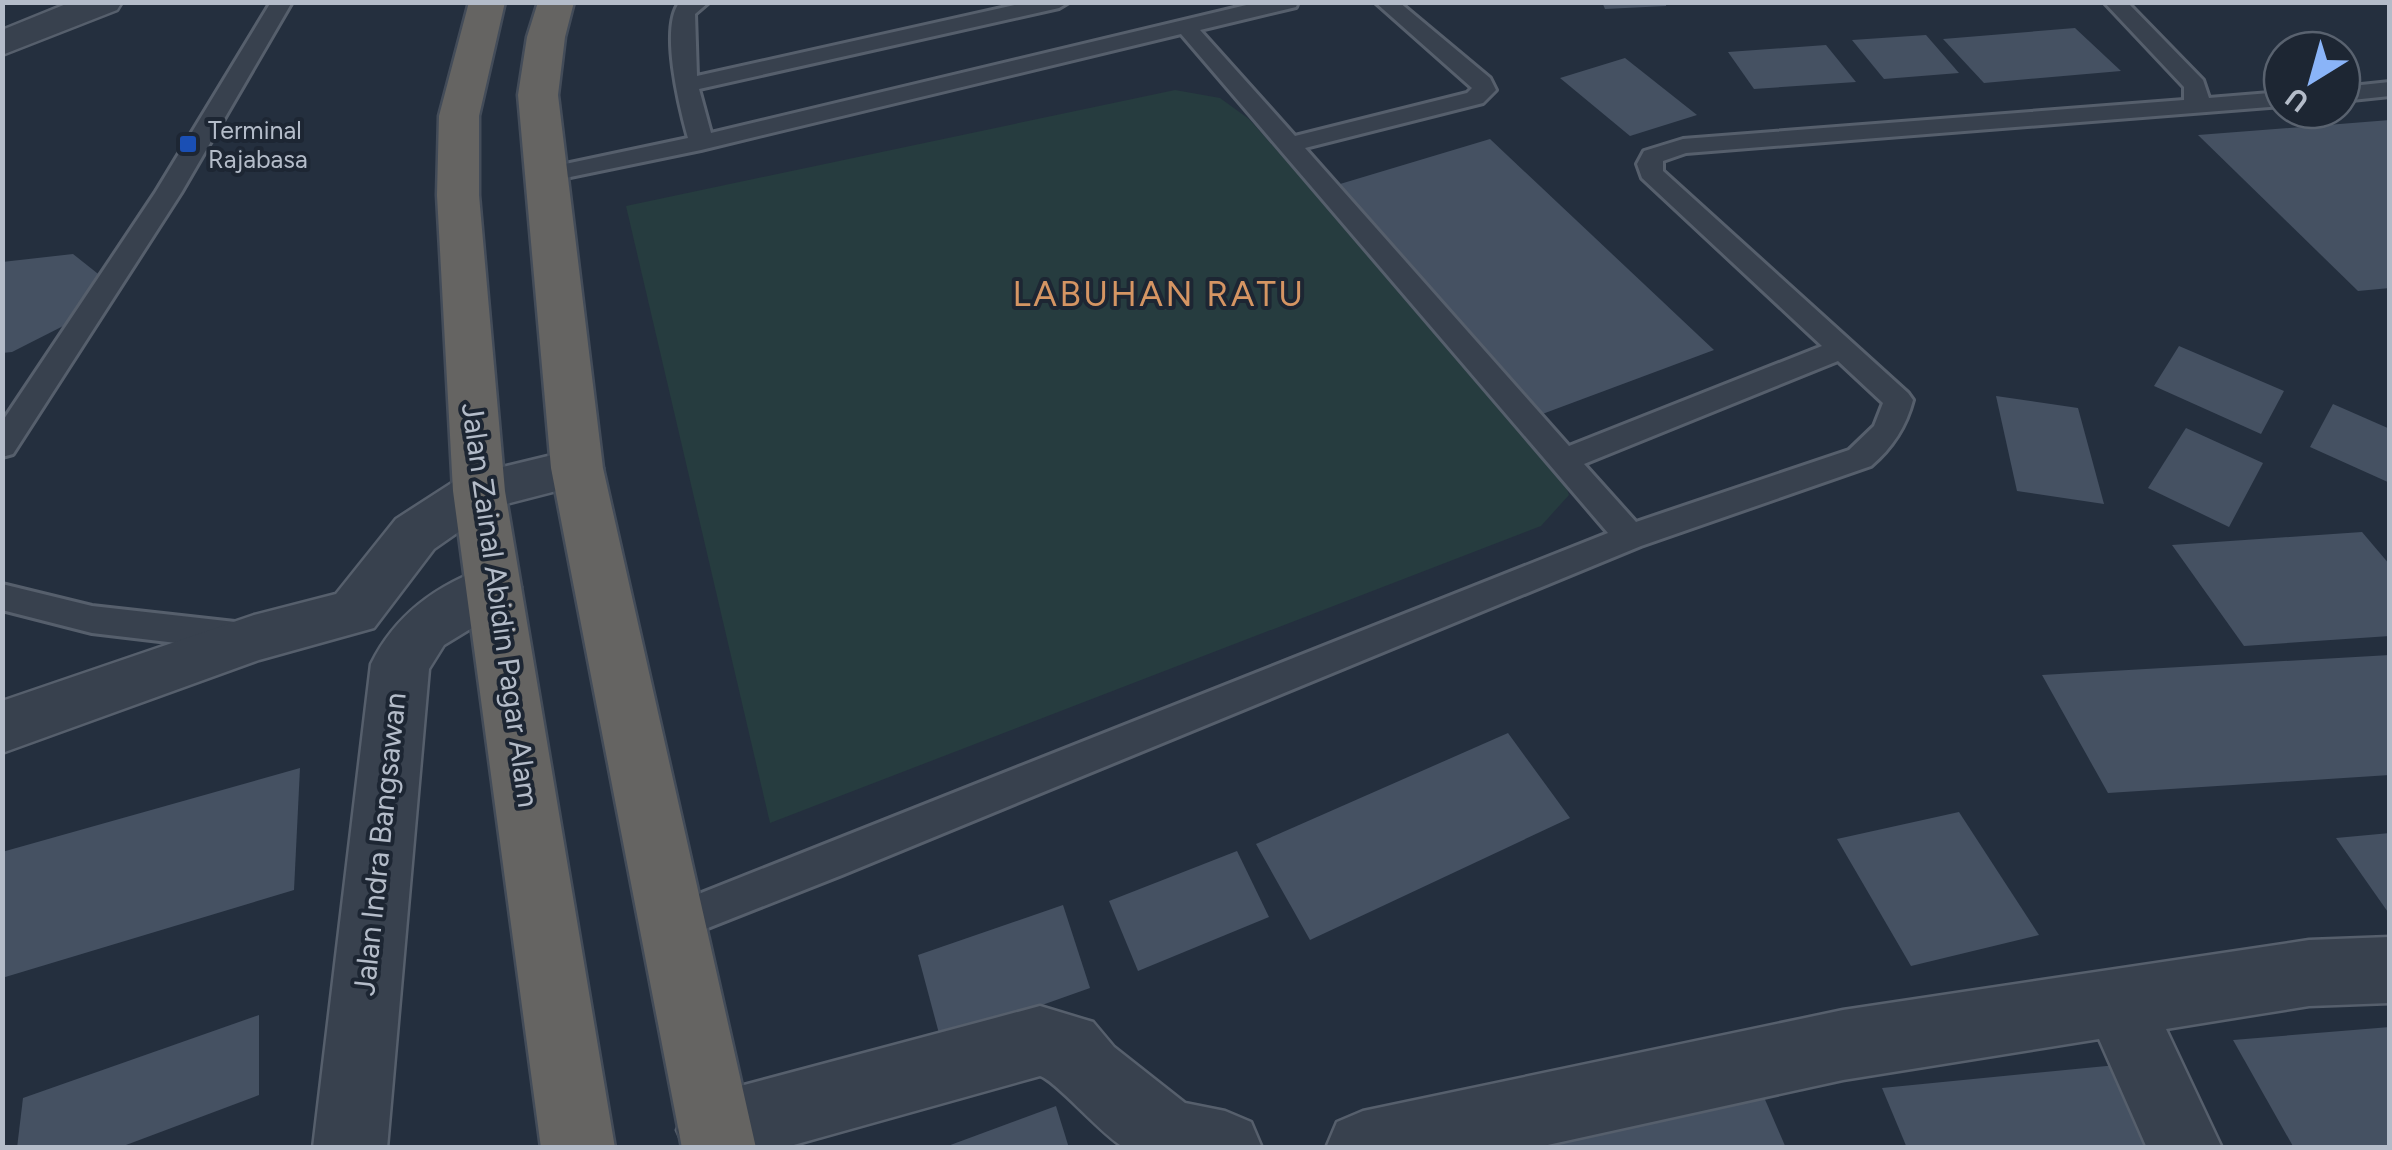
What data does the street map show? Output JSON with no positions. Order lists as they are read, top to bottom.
{
  "streets": {
    "highway": ["Jalan Zainal Abidin Pagar Alam"],
    "street": ["Jalan Indra Bangsawan"]
  },
  "crossings": [
    ["Jalan Zainal Abidin Pagar Alam", "Jalan Indra Bangsawan"]
  ],
  "districts": ["LABUHAN RATU"],
  "places": {
    "transit": ["Terminal Rajabasa"]
  },
  "north": "bottom left"
}
